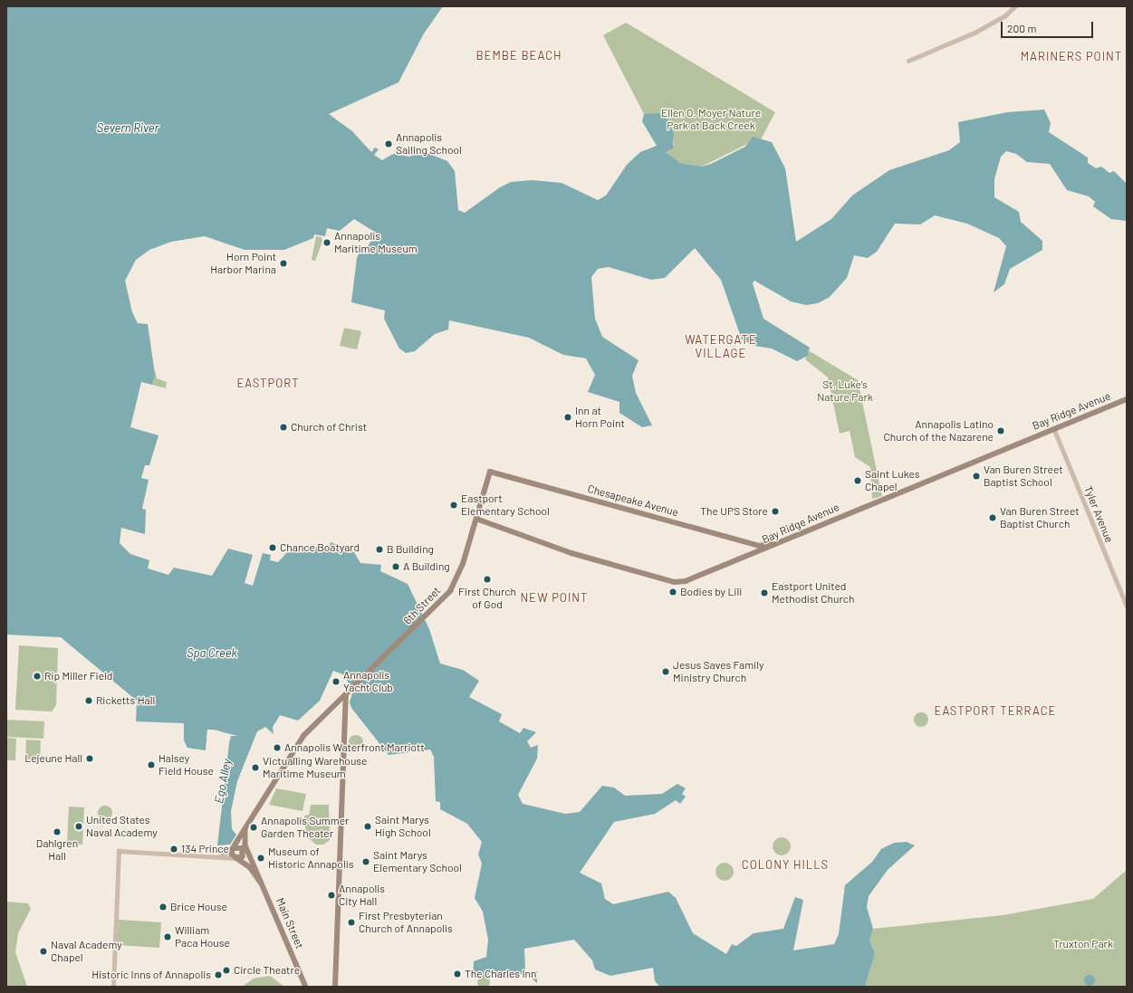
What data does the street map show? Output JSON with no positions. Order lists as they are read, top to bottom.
{
  "streets": {
    "main road": [
      "Bay Ridge Avenue",
      "Chesapeake Avenue",
      "6th Street",
      "Main Street"
    ],
    "street": ["Tyler Avenue"]
  },
  "crossings": [
    ["Bay Ridge Avenue", "Chesapeake Avenue"],
    ["Bay Ridge Avenue", "Tyler Avenue"],
    ["Bay Ridge Avenue", "6th Street"],
    ["Chesapeake Avenue", "6th Street"]
  ],
  "districts": [
    "BEMBE BEACH",
    "MARINERS POINT",
    "WATERGATE VILLAGE",
    "EASTPORT",
    "NEW POINT",
    "EASTPORT TERRACE",
    "COLONY HILLS"
  ],
  "water": ["Severn River", "Spa Creek", "Ego Alley"],
  "parks": ["Ellen O. Moyer Nature Park at Back Creek", "St. Luke's Nature Park", "Truxton Park"],
  "places": [
    "Annapolis Sailing School",
    "Annapolis Maritime Museum",
    "Horn Point Harbor Marina",
    "Inn at Horn Point",
    "Church of Christ",
    "Annapolis Latino Church of the Nazarene",
    "Van Buren Street Baptist School",
    "Saint Lukes Chapel",
    "Eastport Elementary School",
    "The UPS Store",
    "Van Buren Street Baptist Church",
    "Chance Boatyard",
    "B Building",
    "A Building",
    "First Church of God",
    "Bodies by Lili",
    "Eastport United Methodist Church",
    "Jesus Saves Family Ministry Church",
    "Rip Miller Field",
    "Annapolis Yacht Club",
    "Ricketts Hall",
    "Annapolis Waterfront Marriott",
    "Lejeune Hall",
    "Halsey Field House",
    "Victualling Warehouse Maritime Museum",
    "United States Naval Academy",
    "Saint Marys High School",
    "Annapolis Summer Garden Theater",
    "Dahlgren Hall",
    "134 Prince",
    "Museum of Historic Annapolis",
    "Saint Marys Elementary School",
    "Annapolis City Hall",
    "Brice House",
    "First Presbyterian Church of Annapolis",
    "William Paca House",
    "Naval Academy Chapel",
    "Circle Theatre",
    "The Charles Inn",
    "Historic Inns of Annapolis"
  ],
  "scale_bar": "200 m"
}
